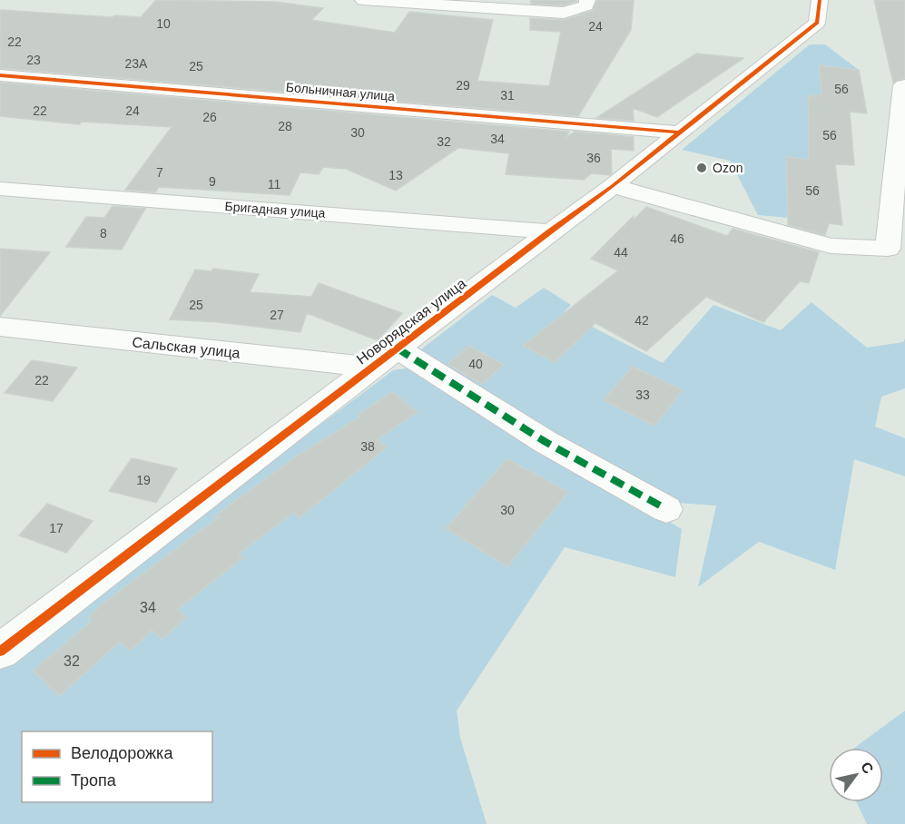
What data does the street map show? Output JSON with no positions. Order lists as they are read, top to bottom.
{
  "streets": {
    "street": [
      "Больничная улица",
      "Бригадная улица",
      "Новорядская улица",
      "Сальская улица"
    ]
  },
  "crossings": [
    ["Больничная улица", "Новорядская улица"],
    ["Бригадная улица", "Новорядская улица"],
    ["Новорядская улица", "Сальская улица"]
  ],
  "places": ["Ozon"],
  "house_numbers": [
    "10",
    "24",
    "22",
    "23",
    "23А",
    "25",
    "29",
    "56",
    "31",
    "22",
    "24",
    "26",
    "28",
    "30",
    "56",
    "34",
    "32",
    "36",
    "7",
    "13",
    "9",
    "11",
    "56",
    "8",
    "46",
    "44",
    "25",
    "27",
    "42",
    "40",
    "22",
    "33",
    "38",
    "19",
    "30",
    "17",
    "34",
    "32"
  ],
  "legend": ["Велодорожка", "Тропа"],
  "north": "top right"
}
